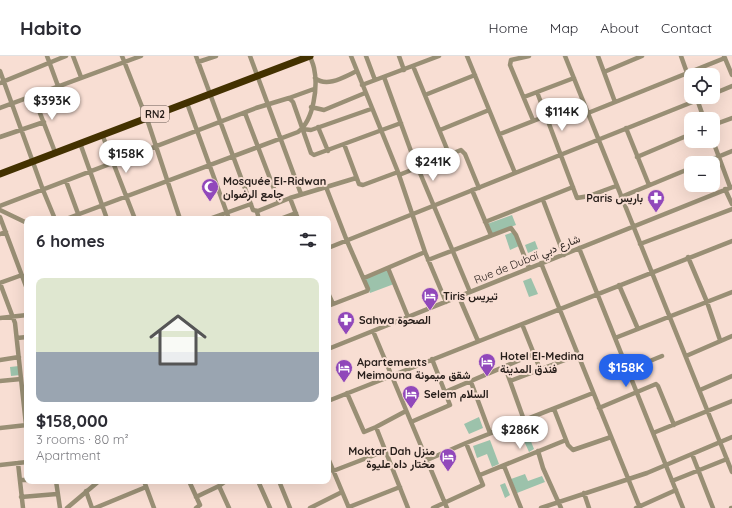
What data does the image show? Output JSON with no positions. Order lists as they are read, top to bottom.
{
  "streets": {
    "highway": ["RN2"],
    "street": ["Rue de Dubaï شارع دبي"]
  },
  "places": {
    "mosque": ["Mosquée El-Ridwan جامع الرضوان"],
    "pharmacy": ["Paris باريس", "Sahwa الصحوة"],
    "hotel": [
      "Tiris تيريس",
      "Hotel El-Medina فندق المدينة",
      "Apartements Meimouna شقق ميمونة",
      "Selem السلام",
      "Moktar Dah منزل مختار داه عليوة"
    ]
  },
  "page": {
    "header": "Habito",
    "nav": [
      "Home",
      "Map",
      "About",
      "Contact"
    ],
    "map_buttons": ["+", "−"],
    "price": [
      "$393K",
      "$114K",
      "$158K",
      "$241K",
      "$158K",
      "$286K"
    ],
    "heading": "6 homes",
    "list": [
      {
        "name": "$158,000",
        "note": "3 rooms · 80 m² · Apartment"
      }
    ]
  }
}
